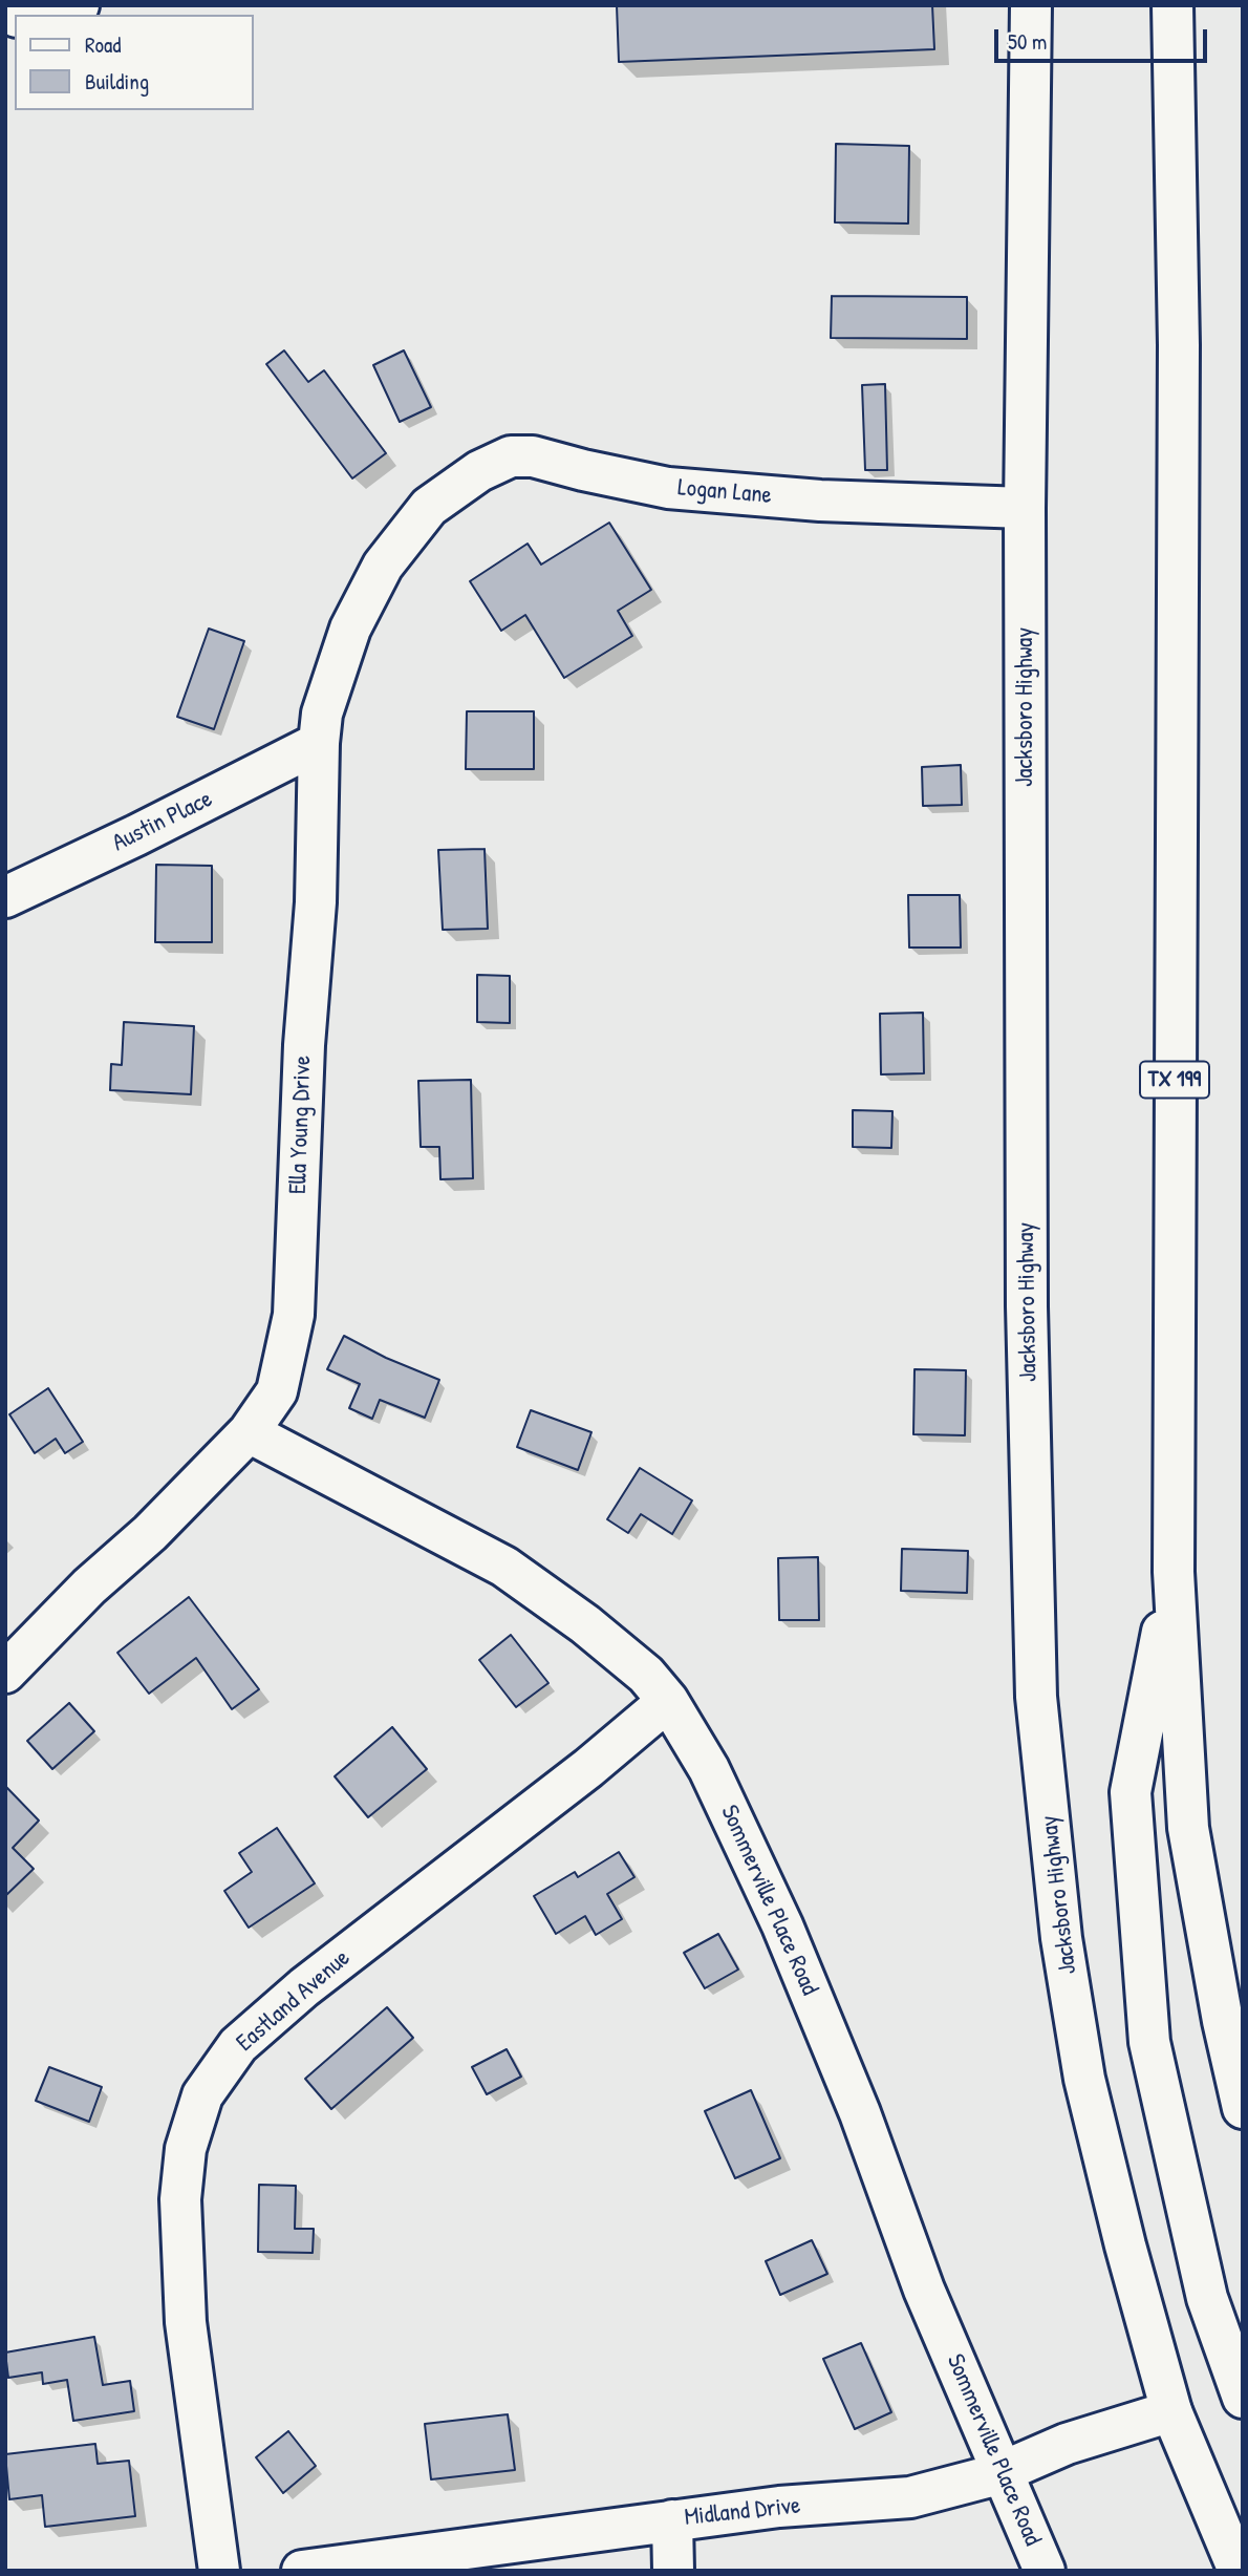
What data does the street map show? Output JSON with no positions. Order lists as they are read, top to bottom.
{
  "streets": {
    "main road": [
      "Logan Lane",
      "Jacksboro Highway",
      "Austin Place",
      "TX 199",
      "Ella Young Drive",
      "Sommerville Place Road",
      "Eastland Avenue",
      "Midland Drive"
    ]
  },
  "crossings": [
    ["Logan Lane", "Jacksboro Highway"],
    ["Logan Lane", "Ella Young Drive"],
    ["Jacksboro Highway", "Midland Drive"],
    ["Austin Place", "Ella Young Drive"],
    ["Ella Young Drive", "Sommerville Place Road"],
    ["Sommerville Place Road", "Eastland Avenue"],
    ["Sommerville Place Road", "Midland Drive"]
  ],
  "legend": ["Road", "Building"],
  "scale_bar": "50 m"
}
